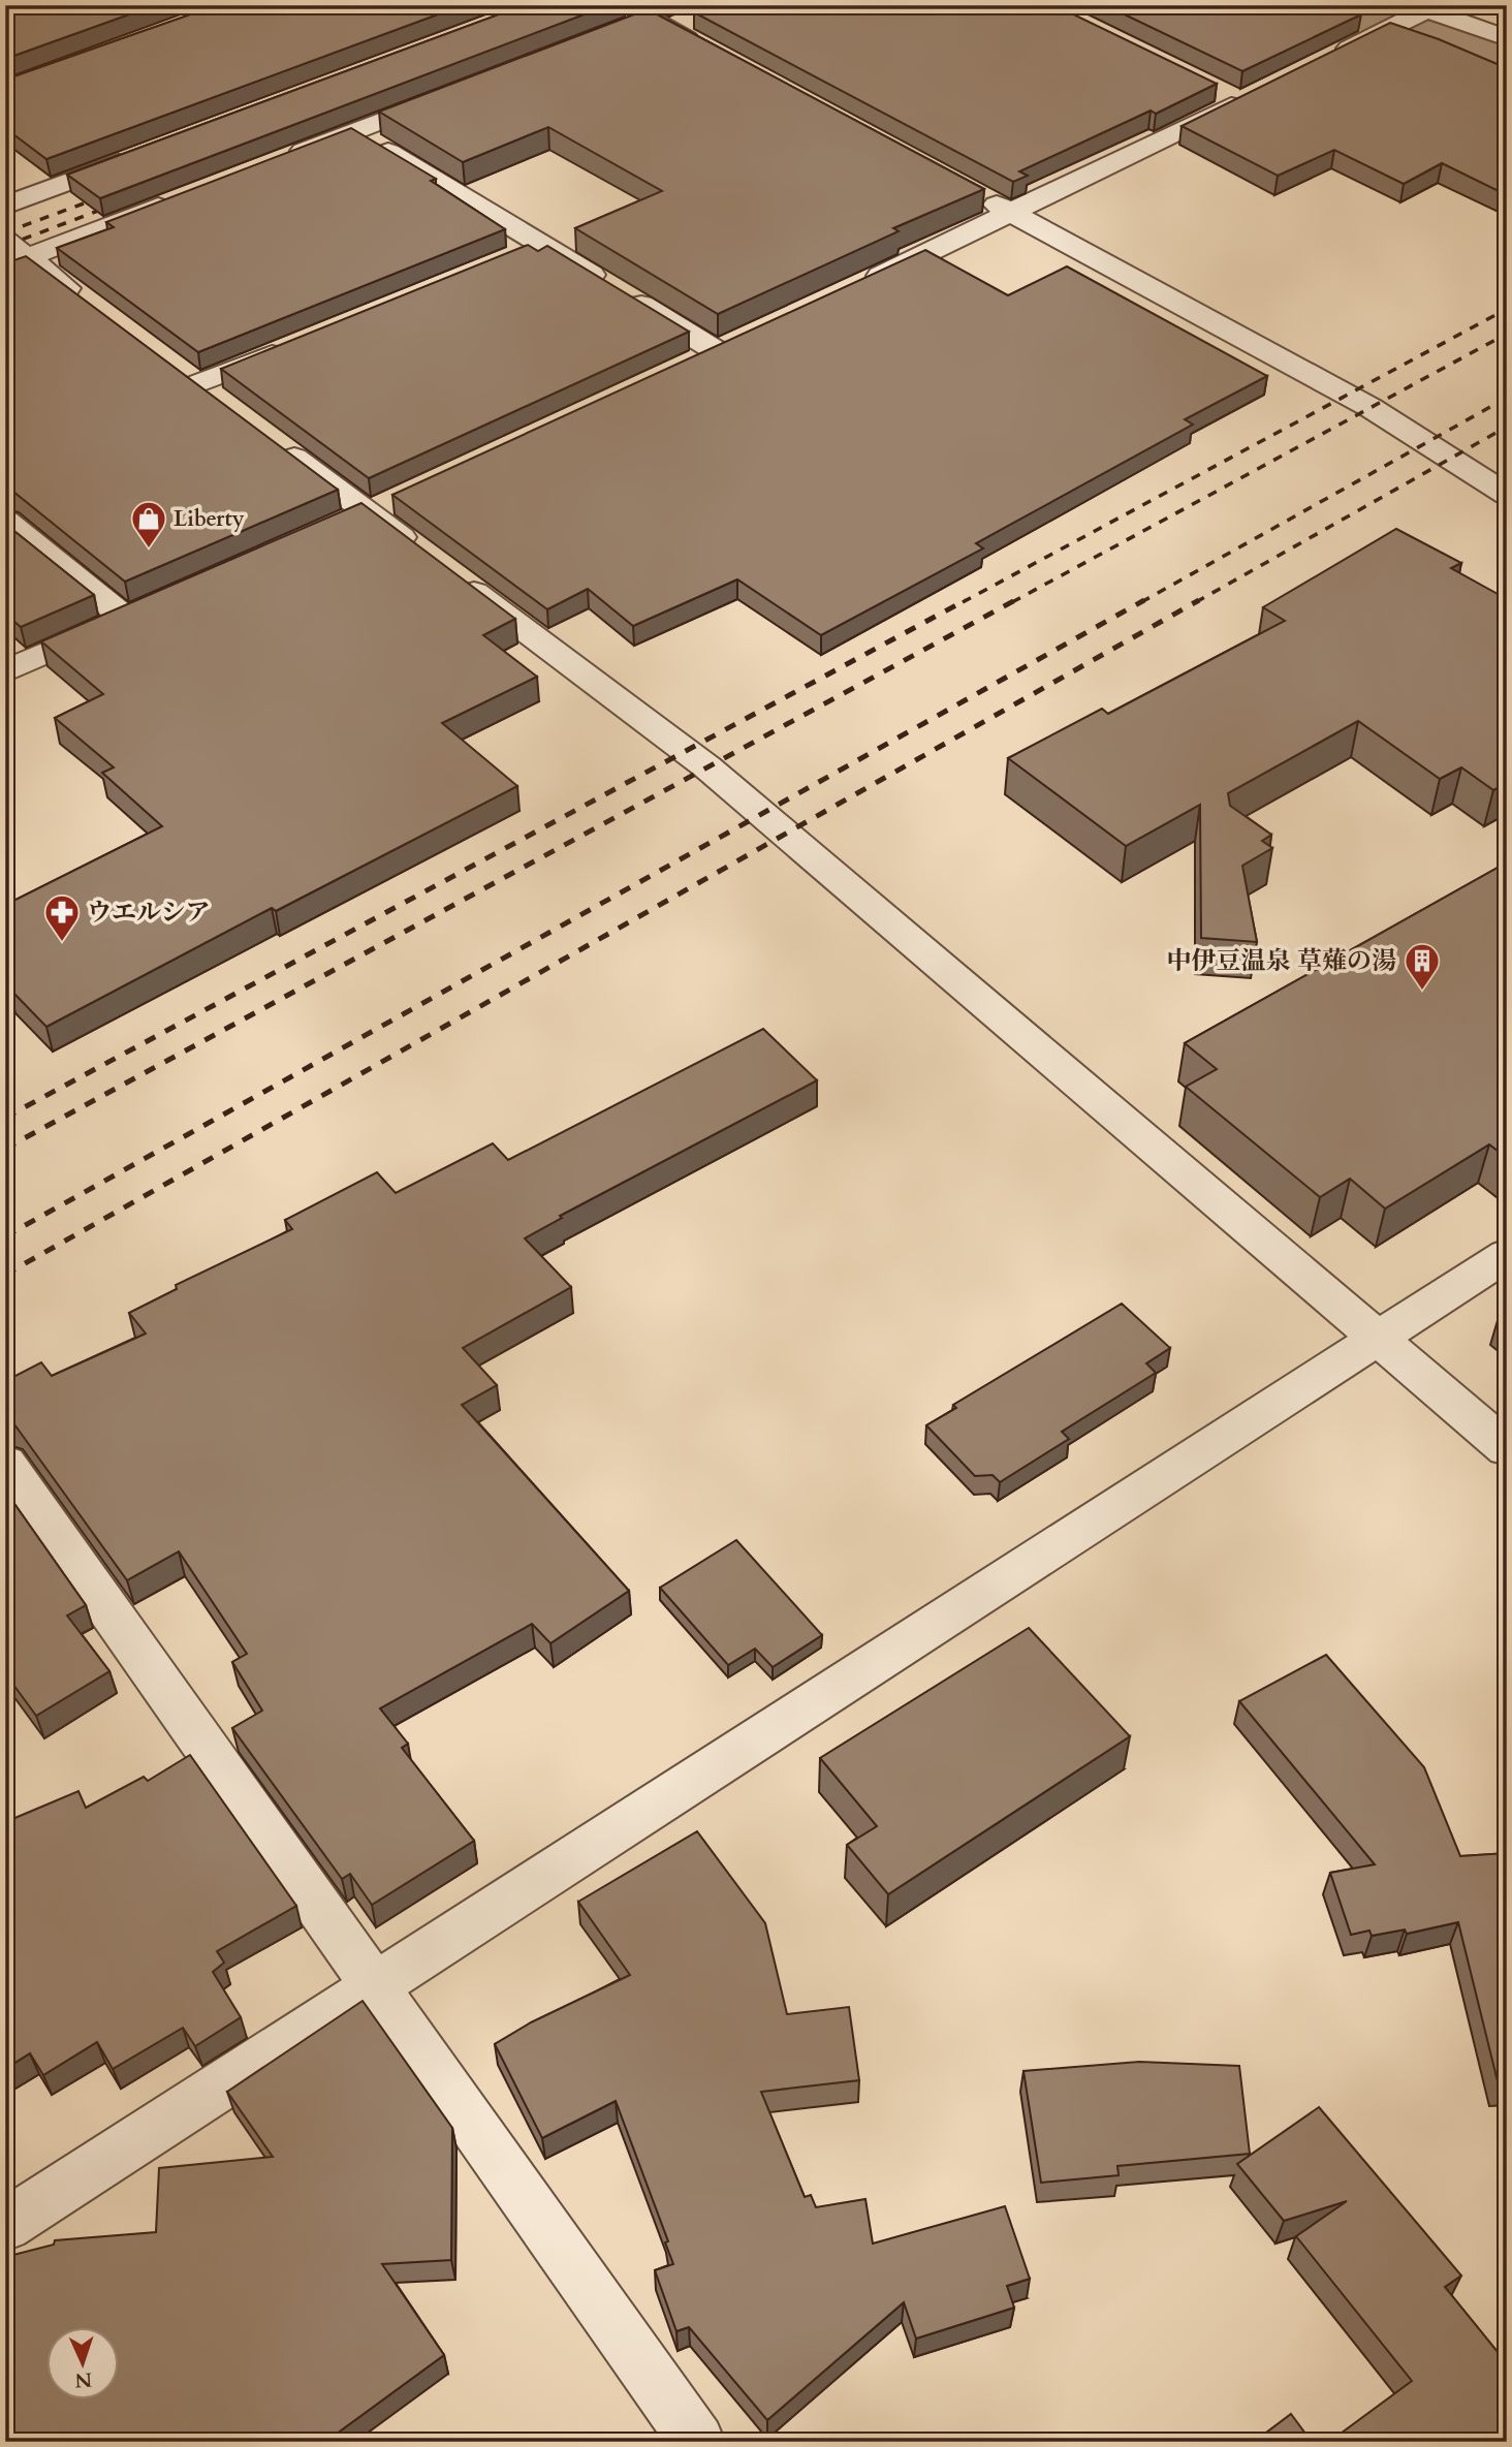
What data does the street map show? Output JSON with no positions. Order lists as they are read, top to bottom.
{
  "places": {
    "shop": ["Liberty"],
    "pharmacy": ["ウエルシア"],
    "building": ["中伊豆温泉 草薙の湯"]
  },
  "north": "bottom"
}
